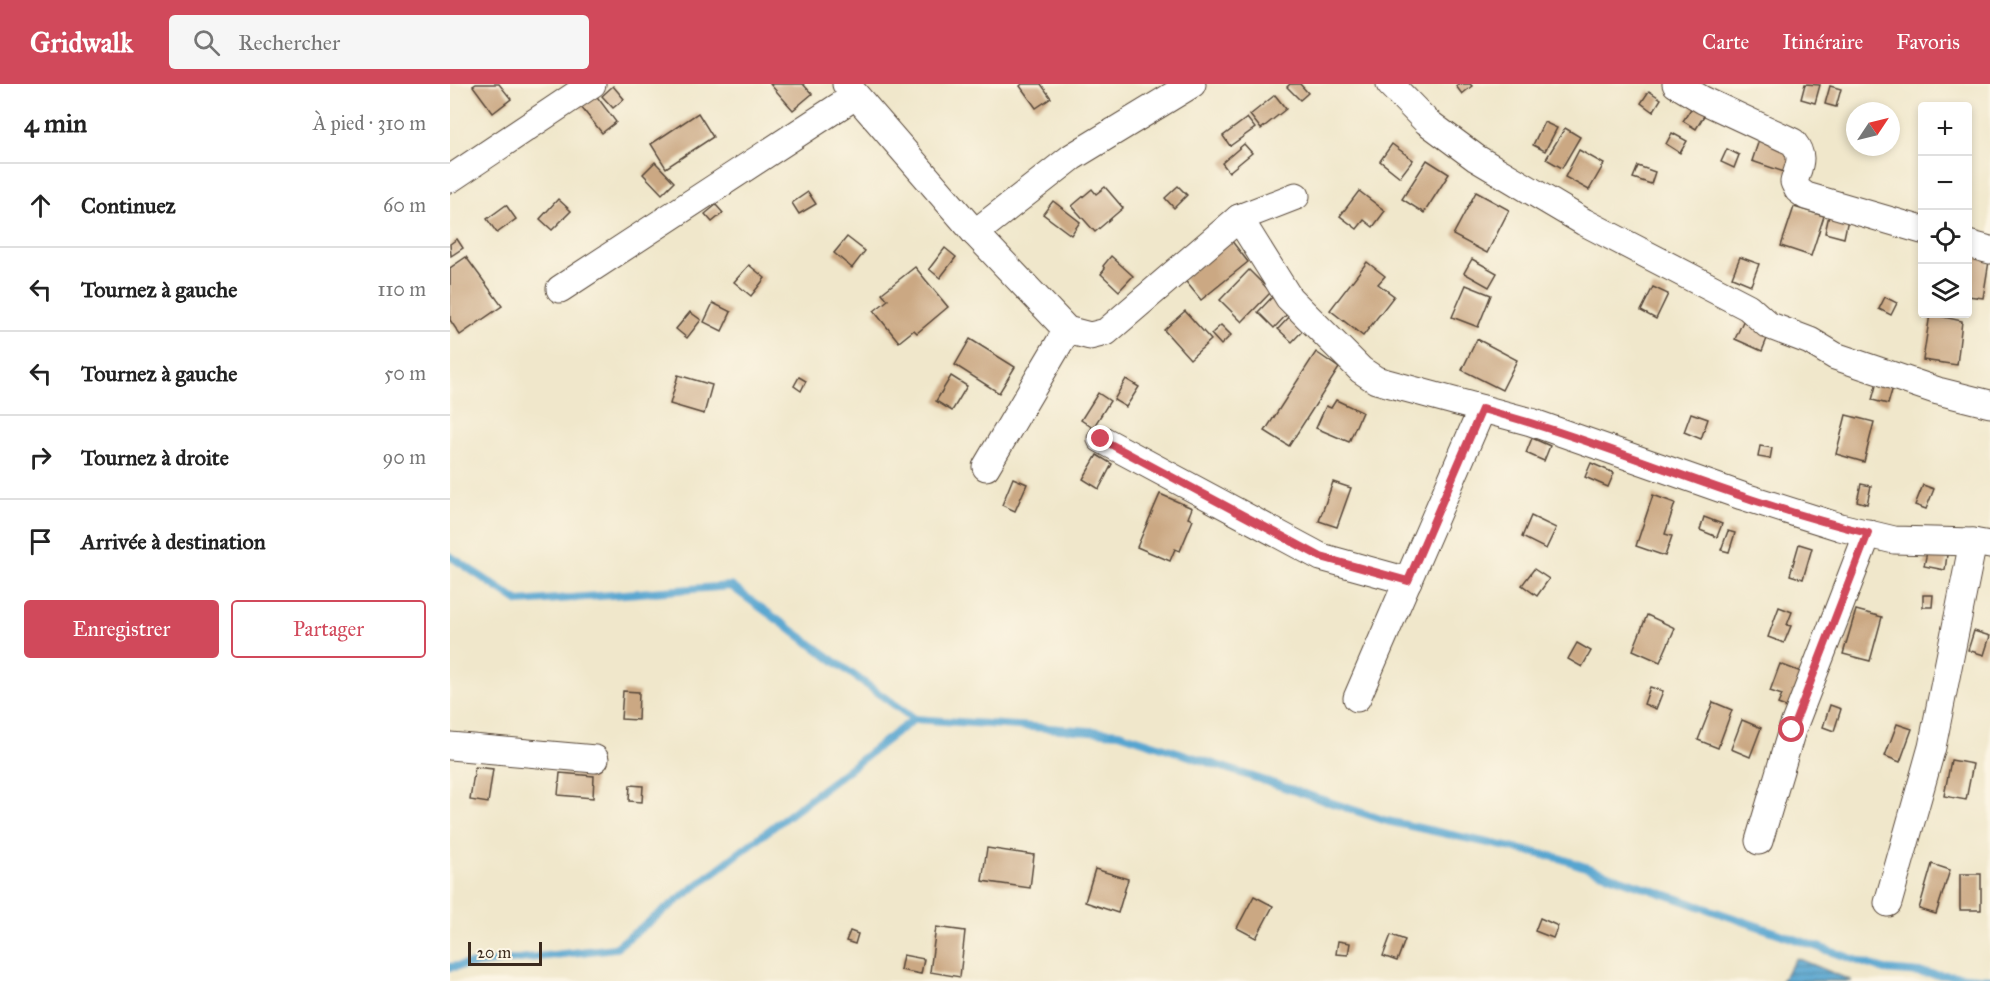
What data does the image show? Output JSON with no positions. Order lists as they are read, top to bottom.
{
  "scale_bar": "20 m",
  "north": "top right",
  "page": {
    "header": "Gridwalk",
    "search": "Rechercher",
    "nav": ["Carte", "Itinéraire", "Favoris"],
    "heading": ["4 min", "À pied · 310 m"],
    "map_buttons": ["+", "−"],
    "list": [
      ["Continuez", "60 m"],
      ["Tournez à gauche", "110 m"],
      ["Tournez à gauche", "50 m"],
      ["Tournez à droite", "90 m"],
      "Arrivée à destination"
    ],
    "buttons": ["Enregistrer", "Partager"],
    "scale": "20 m"
  }
}
